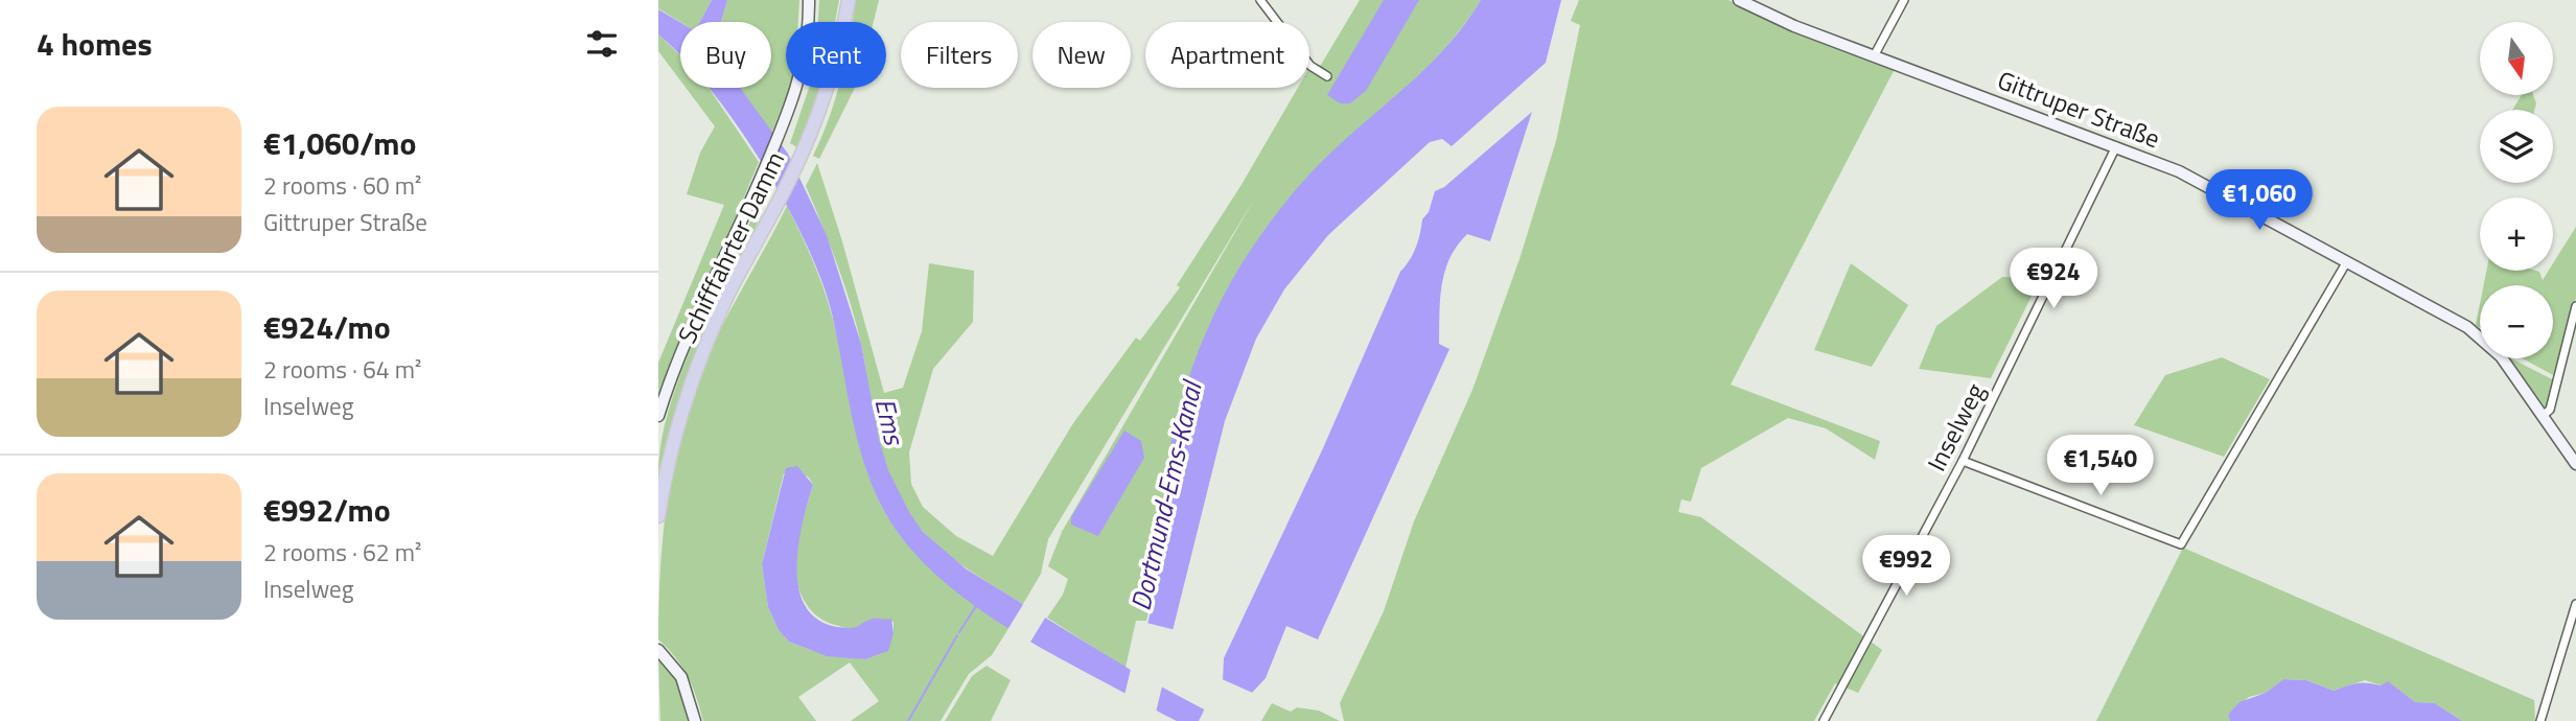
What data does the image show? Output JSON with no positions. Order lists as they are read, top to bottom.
{
  "streets": {
    "highway": ["Schifffahrter Damm"],
    "street": ["Gittruper Straße", "Inselweg"]
  },
  "crossings": [
    ["Gittruper Straße", "Inselweg"]
  ],
  "water": ["Ems", "Dortmund-Ems-Kanal"],
  "north": "bottom",
  "page": {
    "heading": "4 homes",
    "map_buttons": ["+", "−"],
    "chip": [
      "Buy",
      "Rent",
      "Filters",
      "New",
      "Apartment"
    ],
    "list": [
      {
        "name": "€1,060/mo",
        "note": "2 rooms · 60 m² · Gittruper Straße"
      },
      {
        "name": "€924/mo",
        "note": "2 rooms · 64 m² · Inselweg"
      },
      {
        "name": "€992/mo",
        "note": "2 rooms · 62 m² · Inselweg"
      }
    ],
    "price": [
      "€1,060",
      "€924",
      "€1,540",
      "€992"
    ]
  }
}
